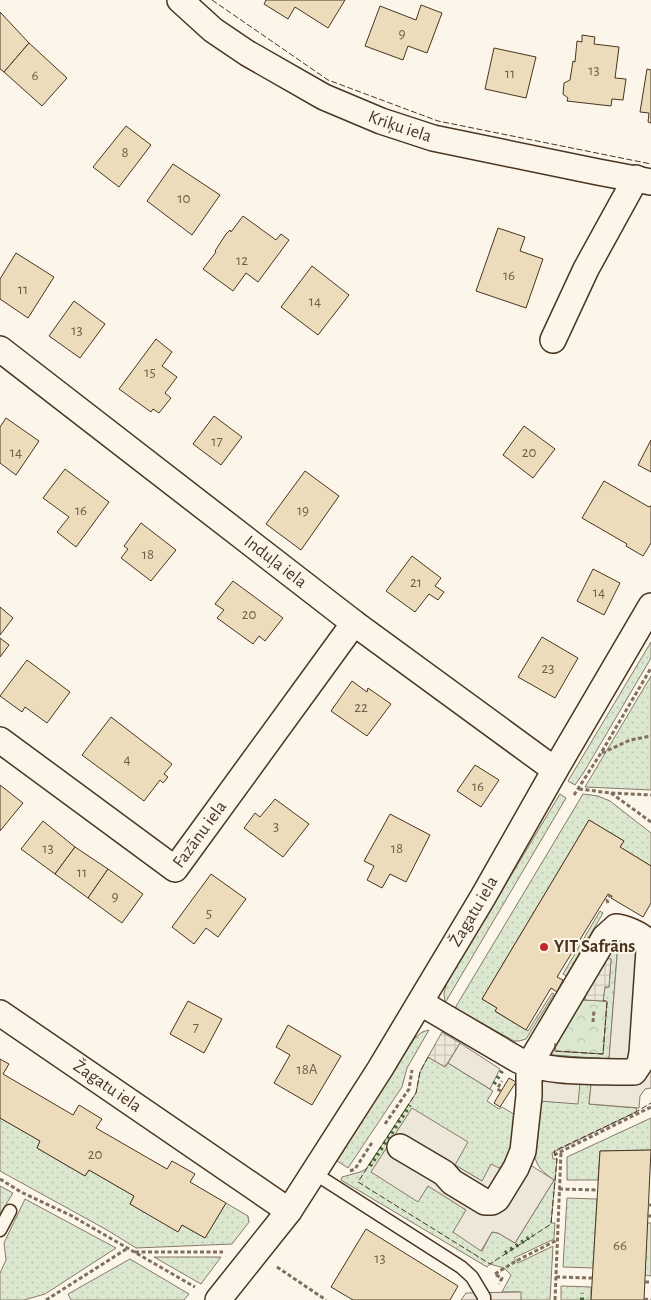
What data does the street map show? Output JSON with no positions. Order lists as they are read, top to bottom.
{
  "streets": {
    "street": [
      "Kriķu iela",
      "Induļa iela",
      "Fazānu iela",
      "Žagatu iela"
    ]
  },
  "crossings": [
    ["Induļa iela", "Fazānu iela"],
    ["Induļa iela", "Žagatu iela"]
  ],
  "places": ["YIT Safrāns"],
  "house_numbers": [
    "9",
    "13",
    "11",
    "6",
    "8",
    "10",
    "12",
    "16",
    "11",
    "14",
    "13",
    "15",
    "17",
    "14",
    "20",
    "16",
    "19",
    "18",
    "21",
    "14",
    "20",
    "23",
    "22",
    "4",
    "16",
    "3",
    "13",
    "18",
    "11",
    "9",
    "5",
    "7",
    "18A",
    "20",
    "66",
    "13"
  ]
}
